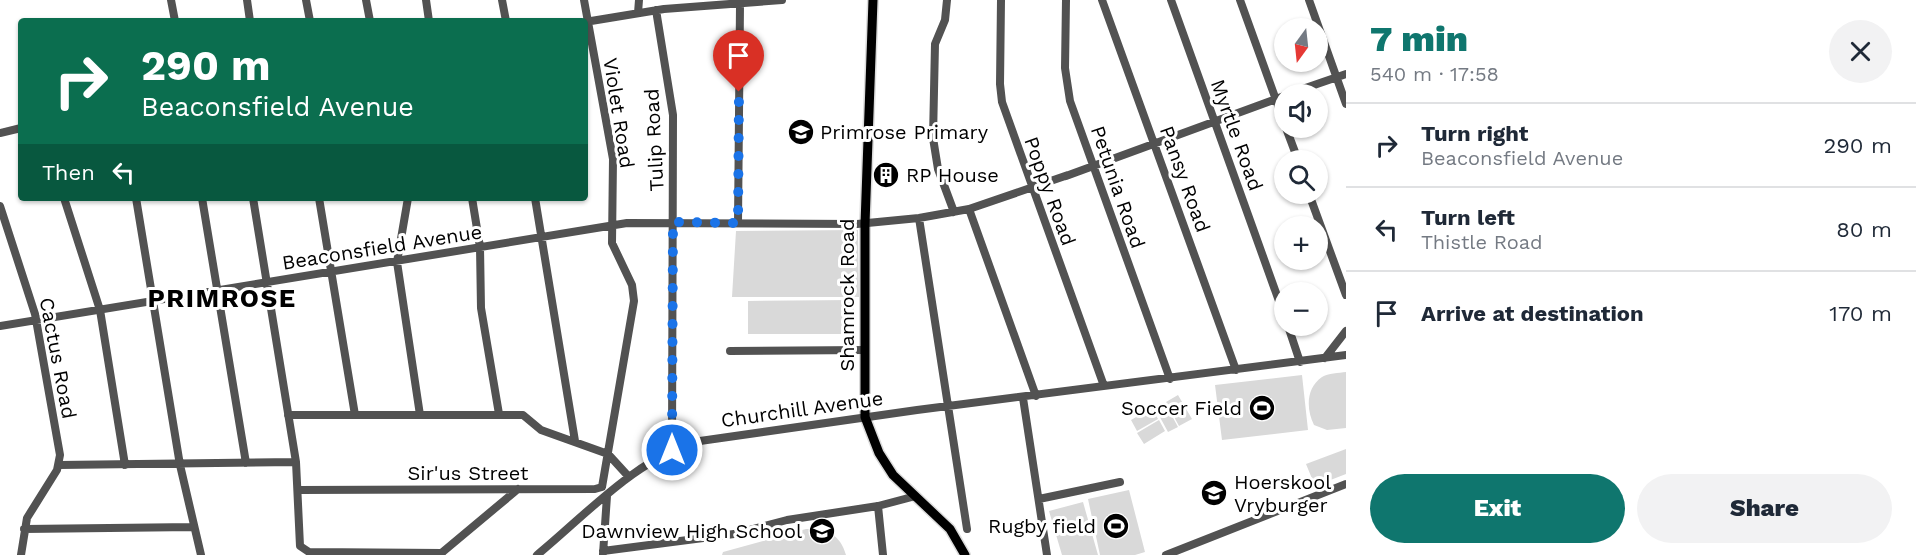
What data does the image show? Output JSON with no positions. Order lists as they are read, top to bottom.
{
  "streets": {
    "main road": ["Shamrock Road"],
    "street": [
      "Violet Road",
      "Myrtle Road",
      "Tulip Road",
      "Pansy Road",
      "Petunia Road",
      "Poppy Road",
      "Beaconsfield Avenue",
      "Cactus Road",
      "Churchill Avenue",
      "Sir'us Street"
    ]
  },
  "crossings": [
    ["Violet Road", "Beaconsfield Avenue"],
    ["Violet Road", "Sir'us Street"],
    ["Myrtle Road", "Beaconsfield Avenue"],
    ["Tulip Road", "Beaconsfield Avenue"],
    ["Tulip Road", "Churchill Avenue"],
    ["Pansy Road", "Beaconsfield Avenue"],
    ["Pansy Road", "Churchill Avenue"],
    ["Petunia Road", "Beaconsfield Avenue"],
    ["Petunia Road", "Churchill Avenue"],
    ["Poppy Road", "Beaconsfield Avenue"],
    ["Poppy Road", "Churchill Avenue"],
    ["Beaconsfield Avenue", "Shamrock Road"],
    ["Beaconsfield Avenue", "Cactus Road"],
    ["Shamrock Road", "Churchill Avenue"]
  ],
  "districts": ["PRIMROSE"],
  "places": {
    "school or university": ["Primrose Primary", "Hoerskool Vryburger", "Dawnview High School"],
    "building": ["RP House"],
    "sports": ["Soccer Field", "Rugby field"]
  },
  "north": "bottom",
  "page": {
    "heading": ["7 min", "540 m · 17:58"],
    "map_buttons": ["+", "−"],
    "turn": ["290 m", "Beaconsfield Avenue"],
    "list": [
      {
        "name": "Turn right",
        "note": "Beaconsfield Avenue",
        "value": "290 m"
      },
      {
        "name": "Turn left",
        "note": "Thistle Road",
        "value": "80 m"
      },
      {
        "name": "Arrive at destination",
        "value": "170 m"
      }
    ],
    "then": "Then",
    "buttons": ["Exit", "Share"]
  }
}
